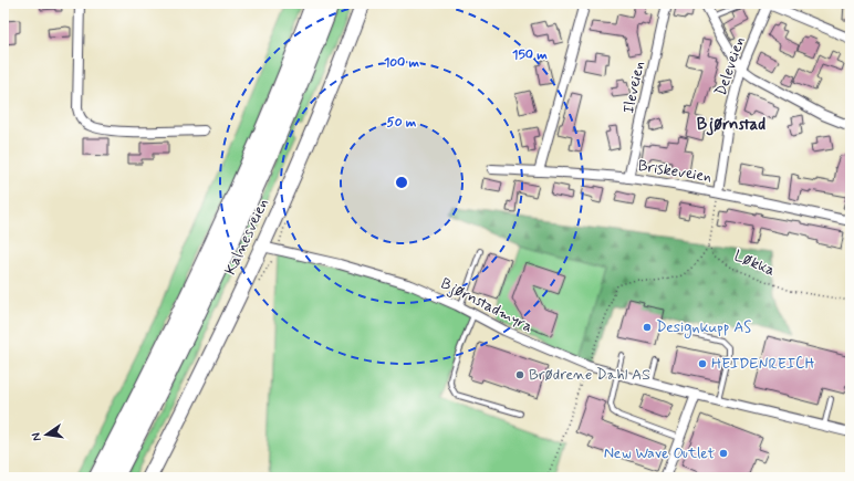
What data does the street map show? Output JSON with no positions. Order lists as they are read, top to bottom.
{
  "streets": {
    "main road": ["Kalnesveien"],
    "street": [
      "Deleveien",
      "Ileveien",
      "Briskeveien",
      "Bjørnstadmyra"
    ],
    "path": ["Løkka"]
  },
  "crossings": [
    ["Deleveien", "Briskeveien"],
    ["Ileveien", "Briskeveien"],
    ["Kalnesveien", "Bjørnstadmyra"]
  ],
  "districts": ["Bjørnstad"],
  "places": [
    "Designkupp AS",
    "HEIDENREICH",
    "Brødrene Dahl AS",
    "New Wave Outlet"
  ],
  "north": "left",
  "rings": ["150 m", "100 m", "50 m"]
}
